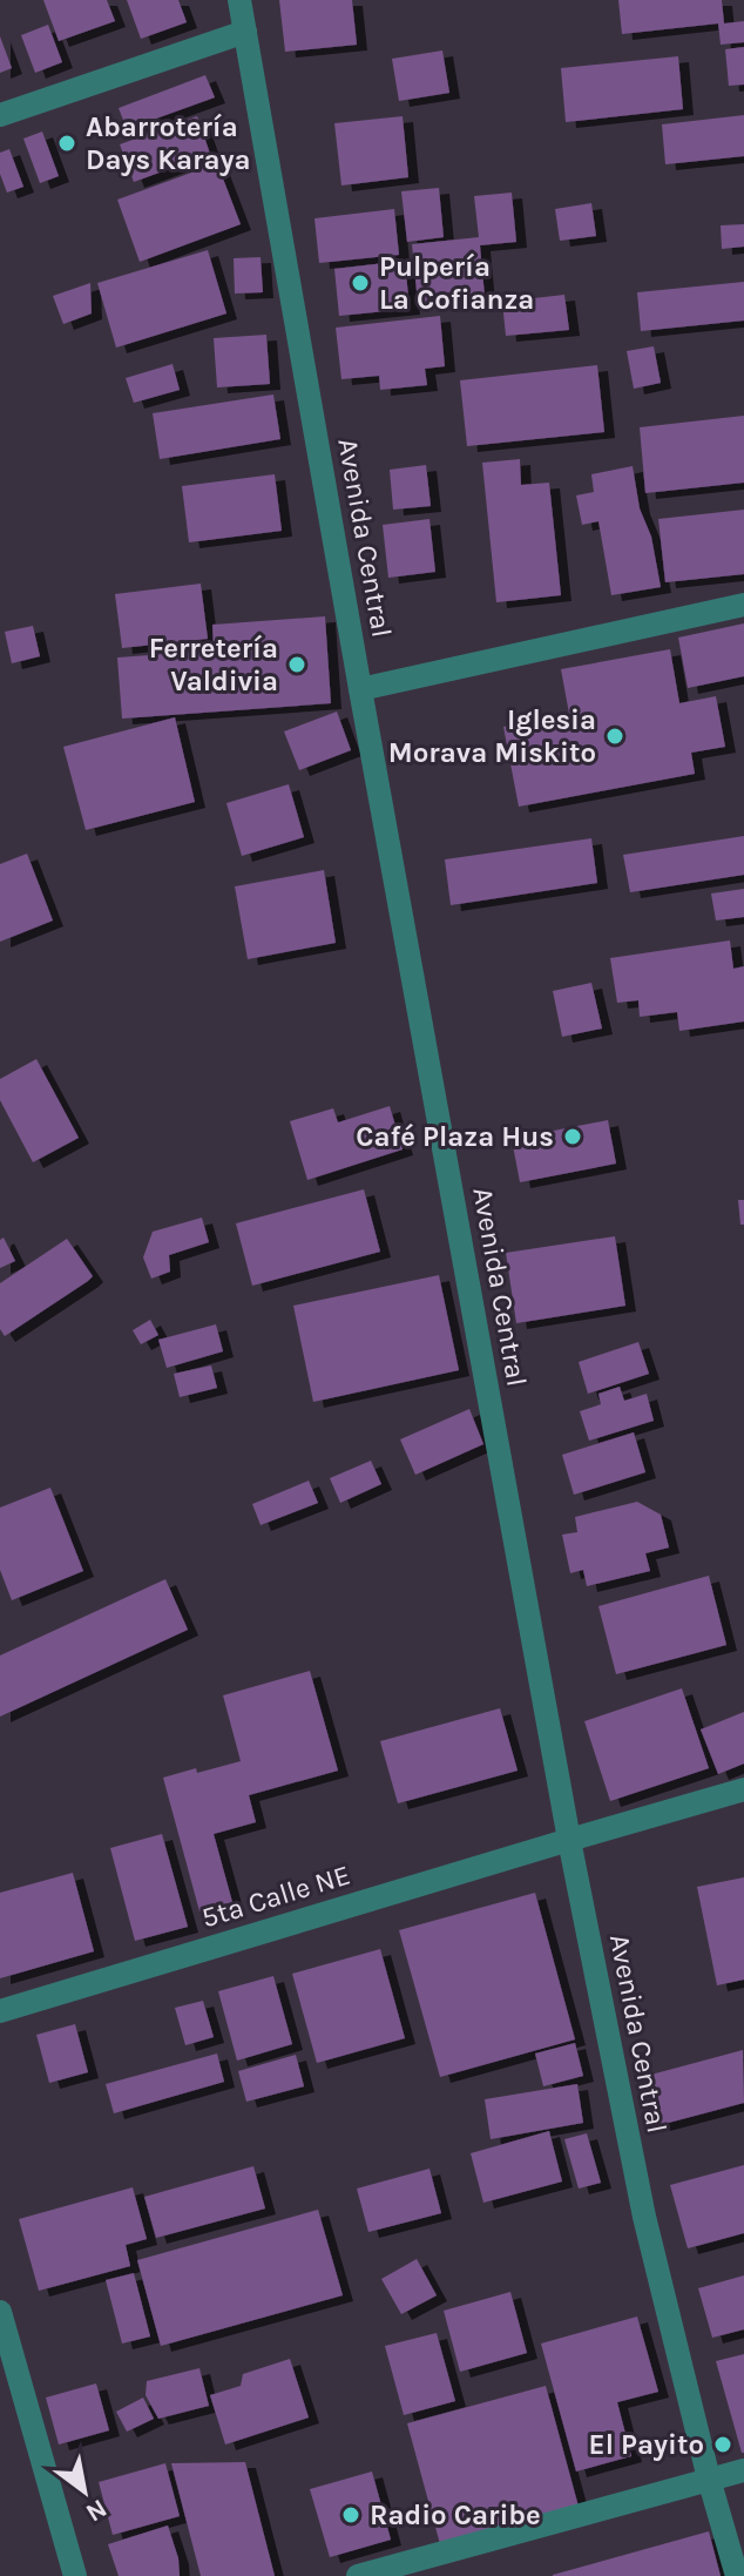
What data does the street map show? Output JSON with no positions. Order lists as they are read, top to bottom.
{
  "streets": {
    "street": ["Avenida Central", "5ta Calle NE"]
  },
  "crossings": [
    ["Avenida Central", "5ta Calle NE"]
  ],
  "places": [
    "Abarrotería Days Karaya",
    "Pulpería La Cofianza",
    "Ferretería Valdivia",
    "Iglesia Morava Miskito",
    "Café Plaza Hus",
    "El Payito",
    "Radio Caribe"
  ],
  "north": "bottom right"
}
